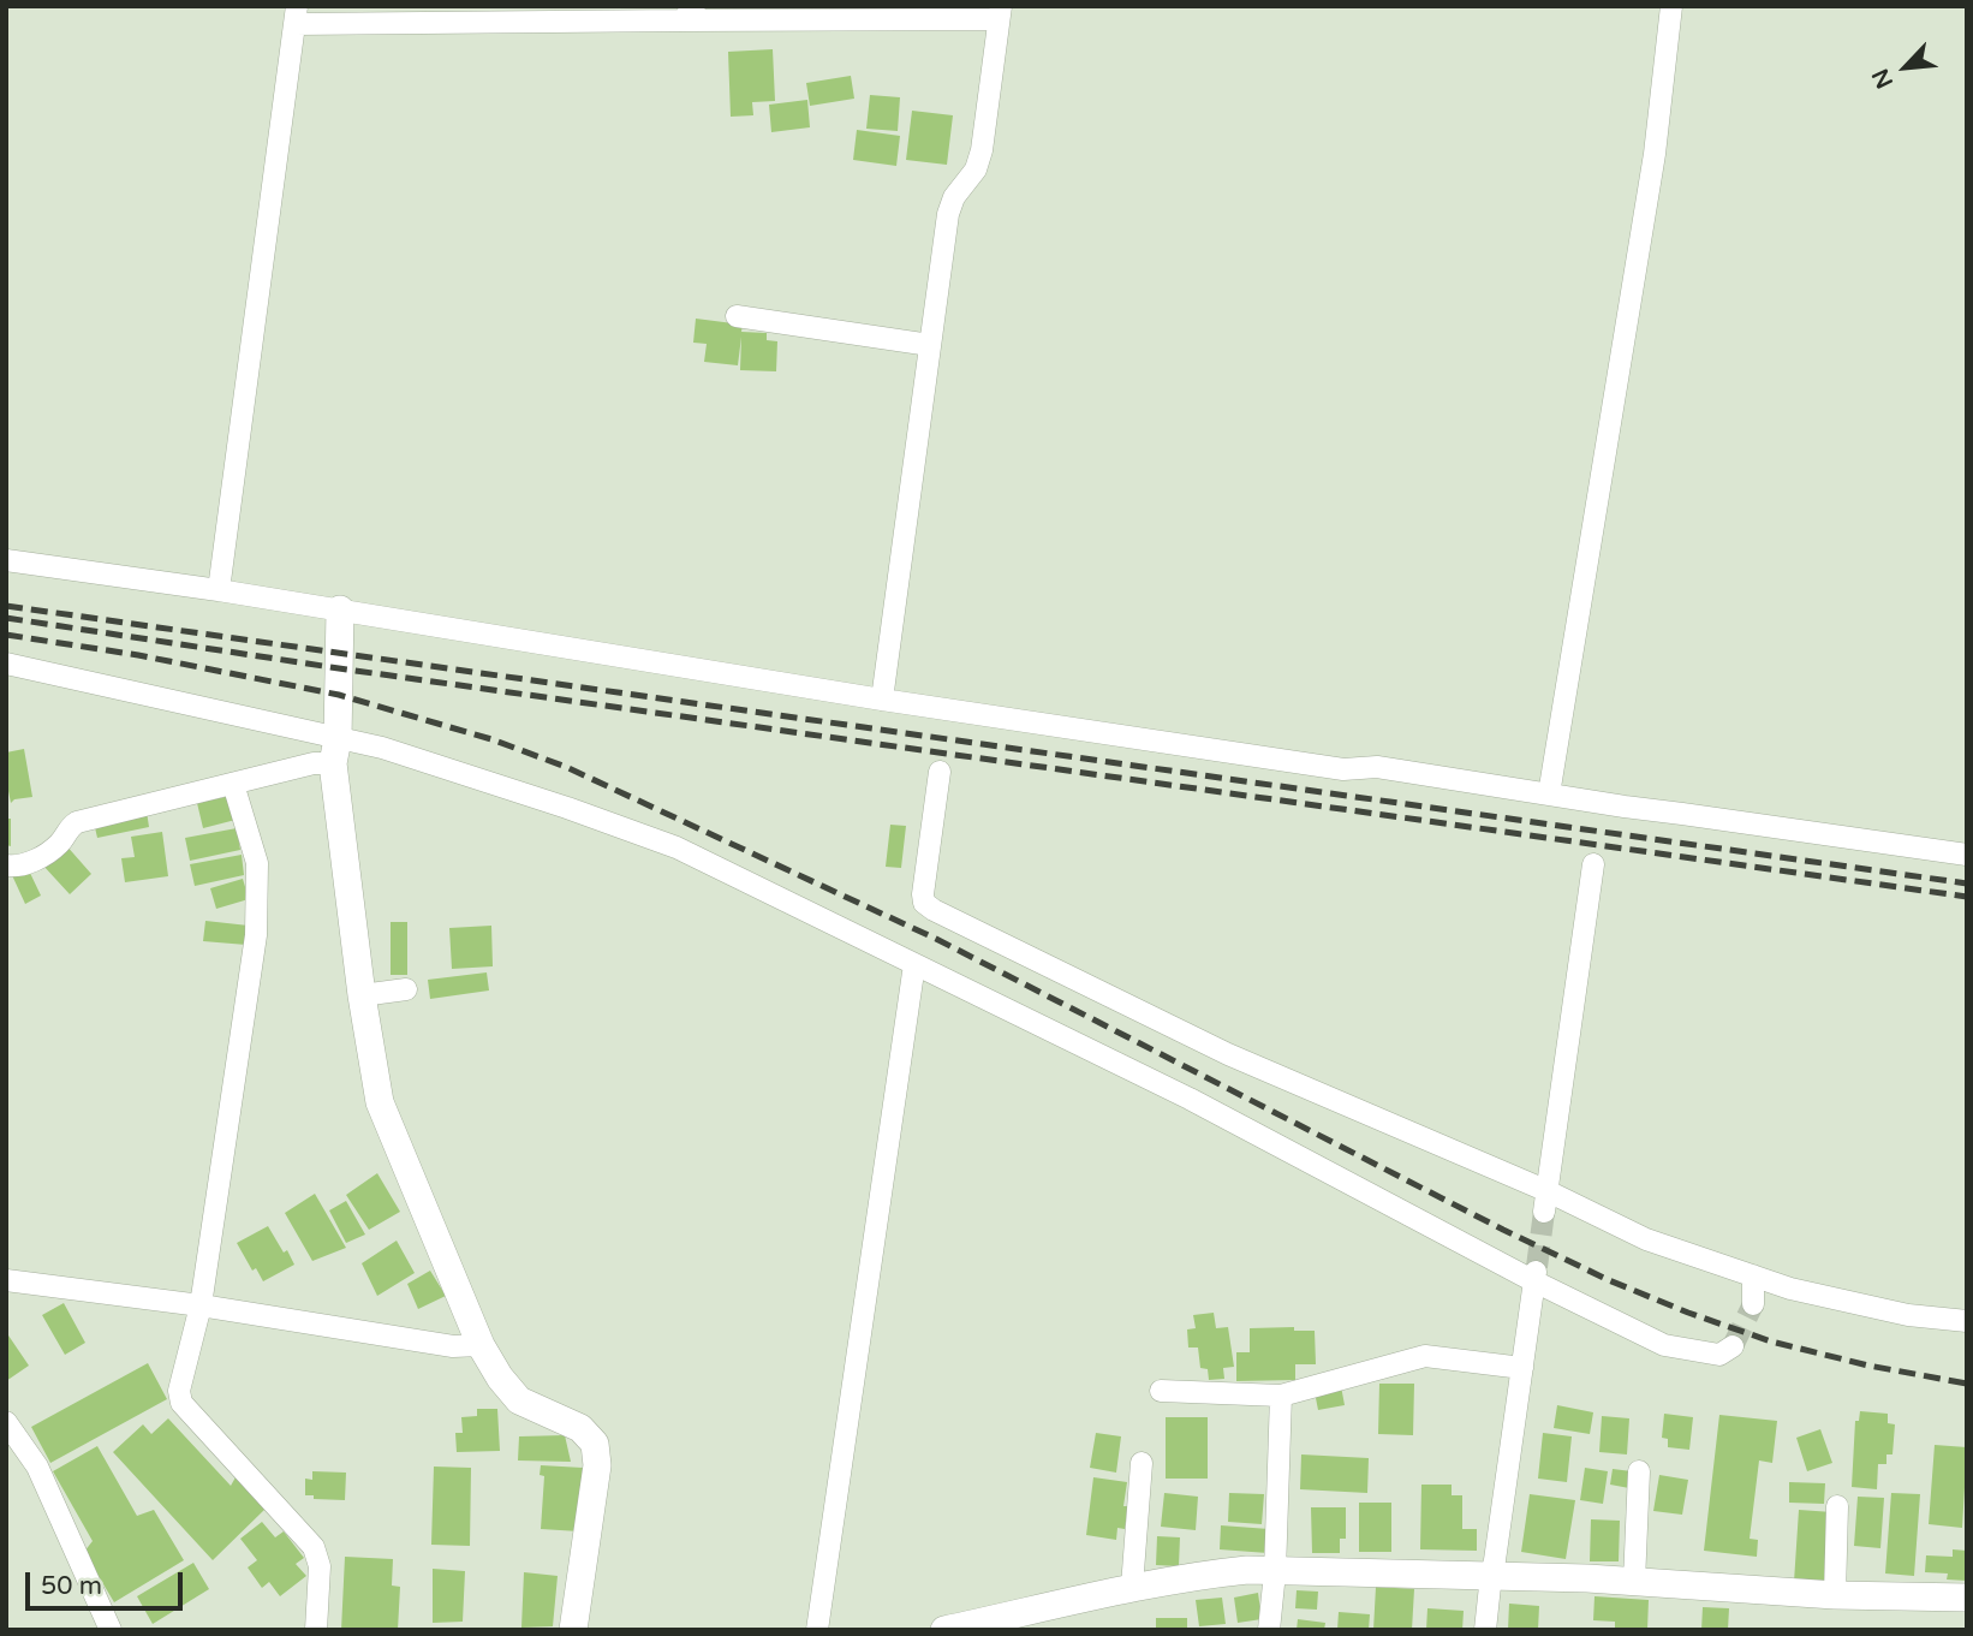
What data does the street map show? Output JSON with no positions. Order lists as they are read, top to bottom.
{
  "scale_bar": "50 m",
  "north": "bottom left"
}
